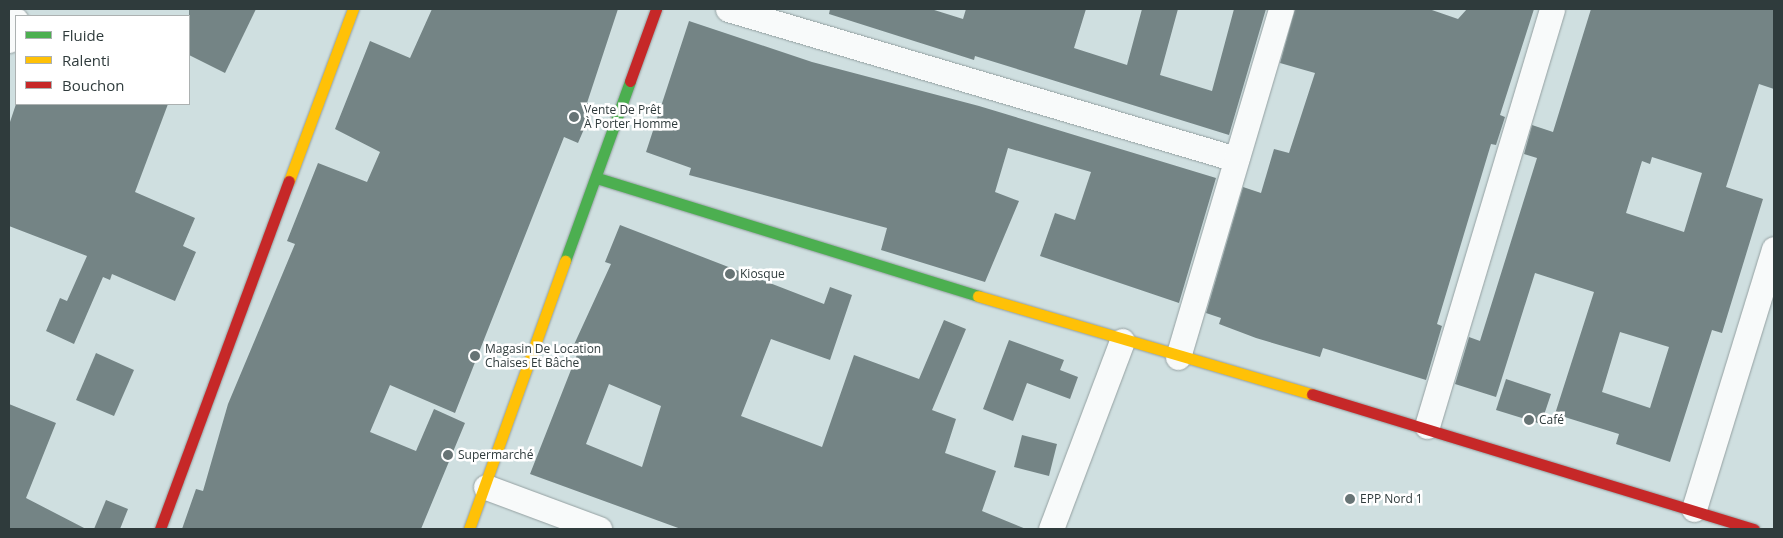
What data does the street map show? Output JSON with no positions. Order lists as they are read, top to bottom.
{
  "places": [
    "Vente De Prêt À Porter Homme",
    "Kiosque",
    "Magasin De Location Chaises Et Bâche",
    "Café",
    "Supermarché",
    "EPP Nord 1"
  ],
  "legend": ["Fluide", "Ralenti", "Bouchon"]
}
